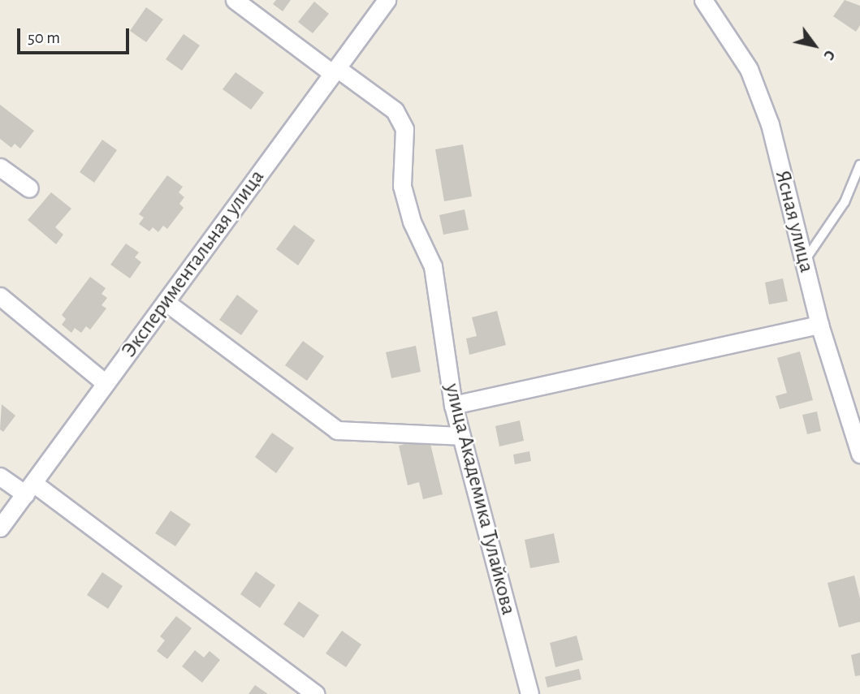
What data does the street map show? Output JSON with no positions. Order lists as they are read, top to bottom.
{
  "streets": {
    "street": ["Ясная улица", "Экспериментальная улица", "улица Академика Тулайкова"]
  },
  "crossings": [
    ["Экспериментальная улица", "улица Академика Тулайкова"]
  ],
  "scale_bar": "50 m",
  "north": "bottom right"
}
